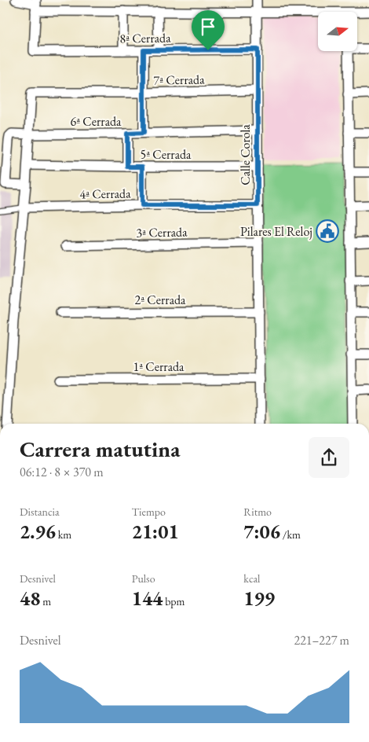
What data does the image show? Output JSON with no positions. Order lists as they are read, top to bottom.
{
  "streets": {
    "street": [
      "8ª Cerrada",
      "7ª Cerrada",
      "6ª Cerrada",
      "5ª Cerrada",
      "Calle Corola",
      "4ª Cerrada",
      "3ª Cerrada",
      "2ª Cerrada",
      "1ª Cerrada"
    ]
  },
  "crossings": [
    ["8ª Cerrada", "Calle Corola"],
    ["7ª Cerrada", "6ª Cerrada"],
    ["7ª Cerrada", "Calle Corola"],
    ["6ª Cerrada", "Calle Corola"],
    ["5ª Cerrada", "Calle Corola"],
    ["Calle Corola", "4ª Cerrada"],
    ["Calle Corola", "3ª Cerrada"],
    ["Calle Corola", "2ª Cerrada"],
    ["Calle Corola", "1ª Cerrada"]
  ],
  "places": {
    "public building": ["Pilares El Reloj"]
  },
  "north": "right",
  "page": {
    "heading": ["Carrera matutina", "06:12 · 8 × 370 m"],
    "stats": [
      ["Distancia", "2.96 km"],
      ["Tiempo", "21:01"],
      ["Ritmo", "7:06 /km"],
      ["Desnivel", "48 m"],
      ["Pulso", "144 bpm"],
      ["kcal", "199"]
    ],
    "chart": ["Desnivel", "221–227 m"]
  }
}
